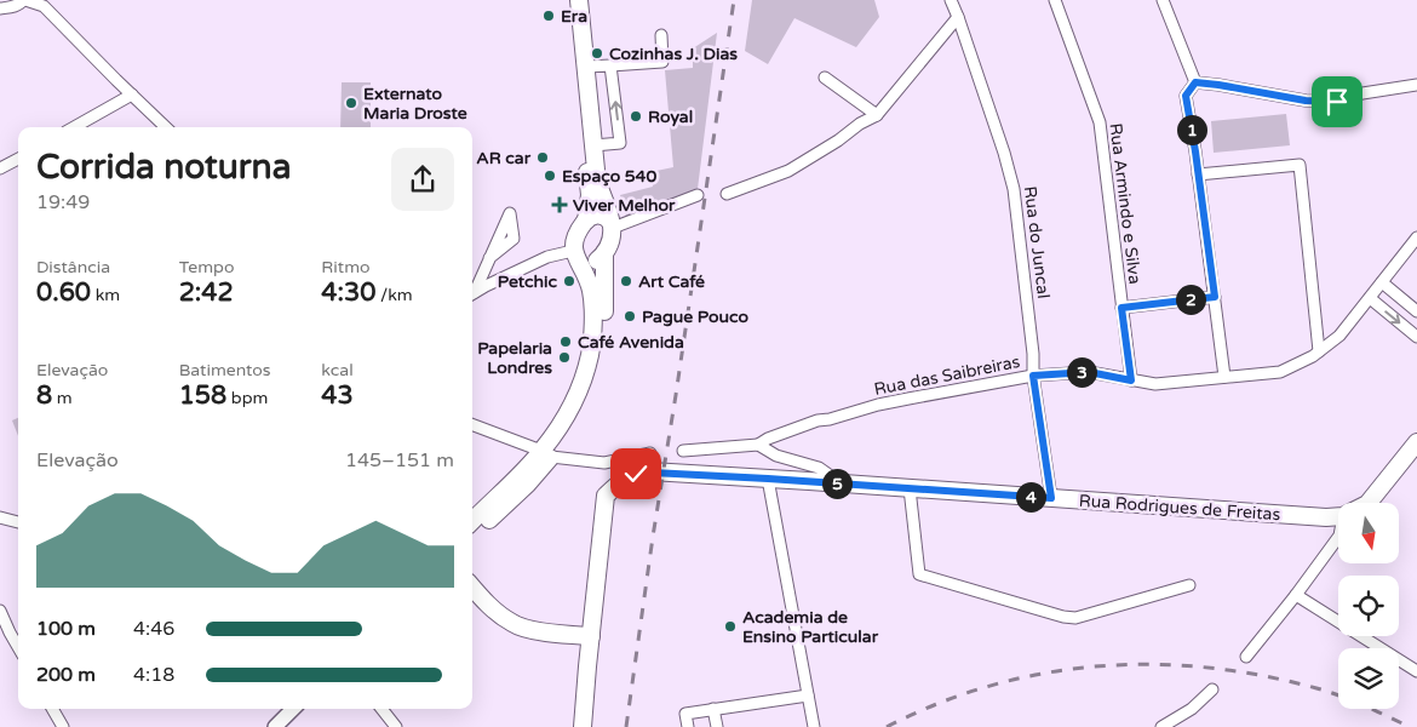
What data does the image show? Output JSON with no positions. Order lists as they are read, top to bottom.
{
  "streets": {
    "main road": ["Rua Rodrigues de Freitas"],
    "street": ["Rua Armindo e Silva", "Rua do Juncal", "Rua das Saibreiras"]
  },
  "crossings": [
    ["Rua Armindo e Silva", "Rua das Saibreiras"],
    ["Rua do Juncal", "Rua das Saibreiras"],
    ["Rua do Juncal", "Rua Rodrigues de Freitas"]
  ],
  "places": {
    "other": [
      "Era",
      "Cozinhas J. Dias",
      "Externato Maria Droste",
      "Royal",
      "AR car",
      "Espaço 540",
      "Petchic",
      "Art Café",
      "Pague Pouco",
      "Café Avenida",
      "Papelaria Londres",
      "Academia de Ensino Particular"
    ],
    "health": ["Viver Melhor"]
  },
  "north": "bottom",
  "page": {
    "pins": [
      "1",
      "2",
      "3",
      "5",
      "4"
    ],
    "heading": ["Corrida noturna", "19:49"],
    "stats": [
      ["Distância", "0.60 km"],
      ["Tempo", "2:42"],
      ["Ritmo", "4:30 /km"],
      ["Elevação", "8 m"],
      ["Batimentos", "158 bpm"],
      ["kcal", "43"]
    ],
    "chart": ["Elevação", "145–151 m"],
    "list": [
      {
        "name": "100 m",
        "note": "4:46"
      },
      {
        "name": "200 m",
        "note": "4:18"
      }
    ]
  }
}
